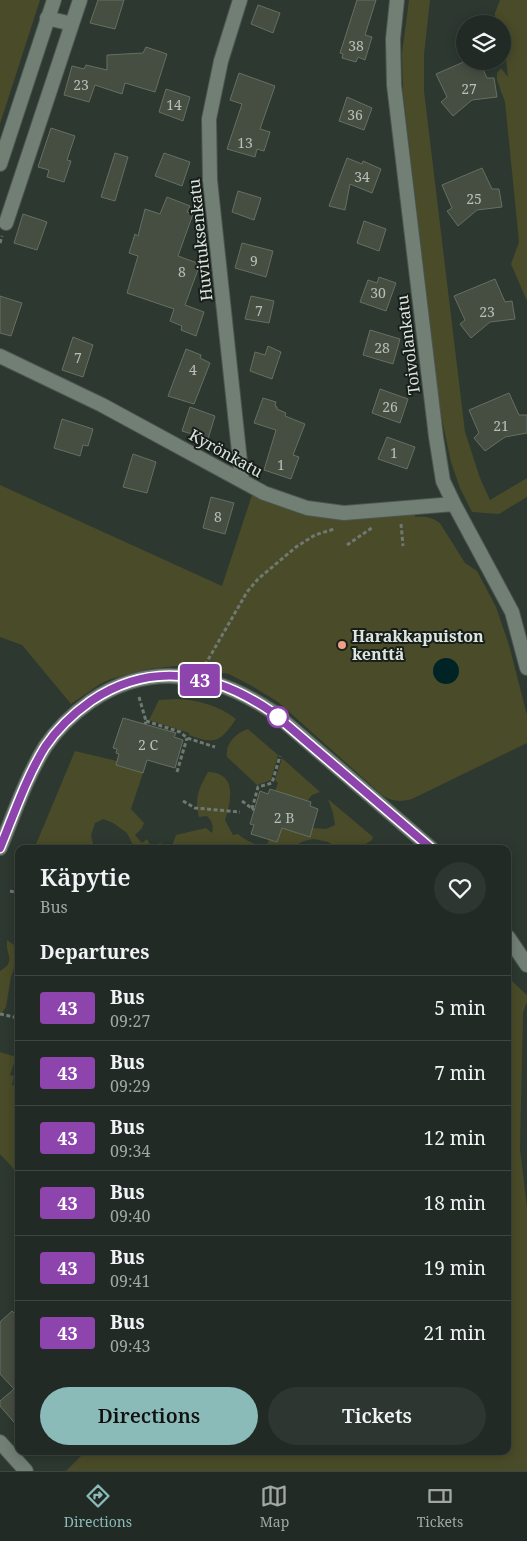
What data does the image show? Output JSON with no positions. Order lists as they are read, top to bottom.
{
  "streets": {
    "street": ["Huvituksenkatu", "Toivolankatu", "Kyrönkatu"]
  },
  "crossings": [
    ["Huvituksenkatu", "Kyrönkatu"],
    ["Toivolankatu", "Kyrönkatu"]
  ],
  "places": ["Harakkapuiston kenttä"],
  "lines": ["bus line 43"],
  "house_numbers": [
    "38",
    "23",
    "27",
    "14",
    "36",
    "13",
    "34",
    "25",
    "9",
    "8",
    "30",
    "7",
    "23",
    "28",
    "7",
    "4",
    "26",
    "21",
    "1",
    "1",
    "8",
    "2 C",
    "2 B"
  ],
  "page": {
    "on_map": "43",
    "heading": [
      ["Käpytie", "Bus"],
      "Departures"
    ],
    "list": [
      {
        "mark": "43",
        "name": "Bus",
        "note": "09:27",
        "value": "5 min"
      },
      {
        "mark": "43",
        "name": "Bus",
        "note": "09:29",
        "value": "7 min"
      },
      {
        "mark": "43",
        "name": "Bus",
        "note": "09:34",
        "value": "12 min"
      },
      {
        "mark": "43",
        "name": "Bus",
        "note": "09:40",
        "value": "18 min"
      },
      {
        "mark": "43",
        "name": "Bus",
        "note": "09:41",
        "value": "19 min"
      },
      {
        "mark": "43",
        "name": "Bus",
        "note": "09:43",
        "value": "21 min"
      }
    ],
    "buttons": ["Directions", "Tickets"],
    "tabs": ["Directions", "Map", "Tickets"]
  }
}
